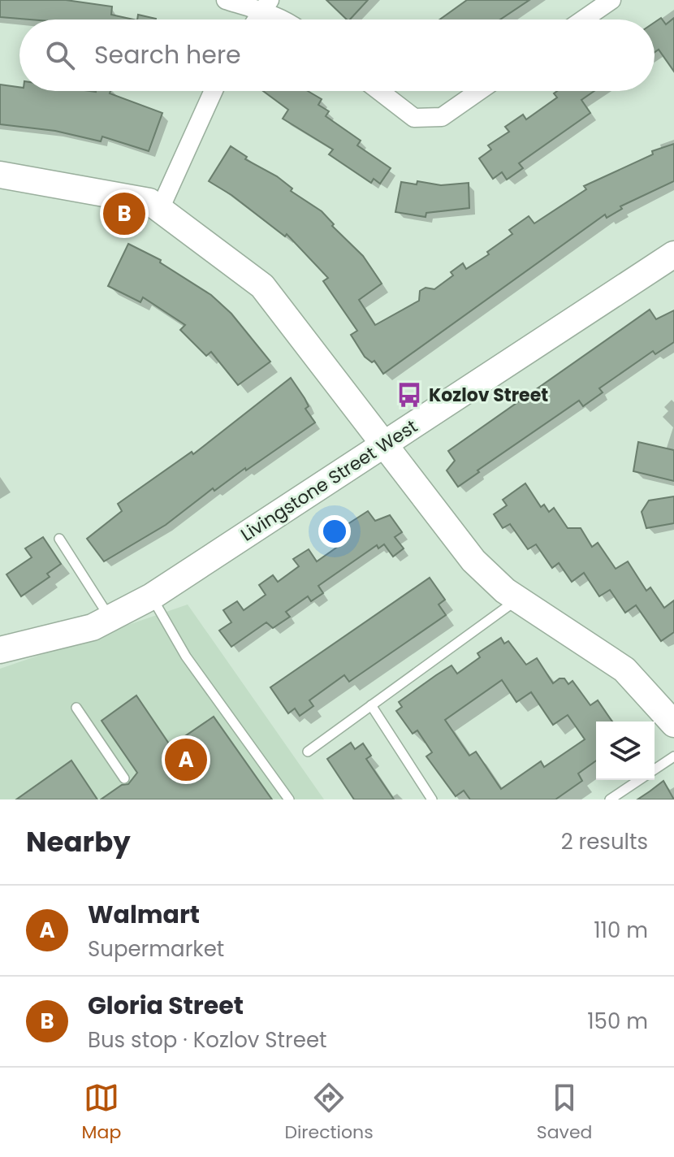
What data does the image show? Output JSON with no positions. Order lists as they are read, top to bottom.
{
  "streets": {
    "street": ["Livingstone Street West"]
  },
  "places": {
    "bus stop": ["Kozlov Street"]
  },
  "page": {
    "search": "Search here",
    "pins": ["B", "A"],
    "heading": ["Nearby", "2 results"],
    "list": [
      {
        "mark": "A",
        "name": "Walmart",
        "note": "Supermarket",
        "value": "110 m"
      },
      {
        "mark": "B",
        "name": "Gloria Street",
        "note": "Bus stop · Kozlov Street",
        "value": "150 m"
      }
    ],
    "nav": ["Map", "Directions", "Saved"]
  }
}
